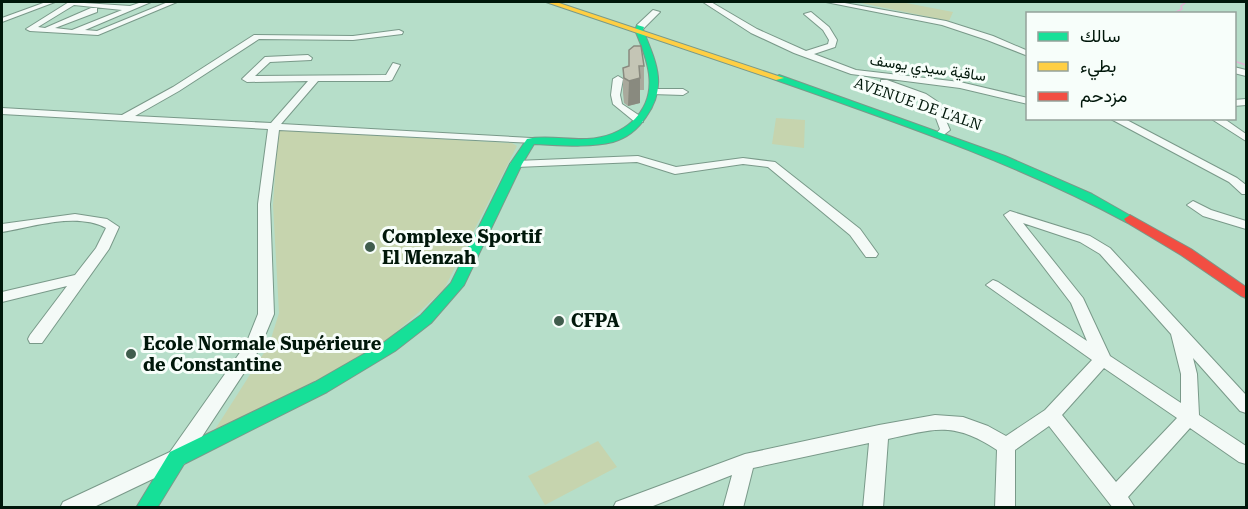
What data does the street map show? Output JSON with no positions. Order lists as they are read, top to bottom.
{
  "streets": {
    "main road": ["AVENUE DE L'ALN"],
    "street": ["ساقية سيدي يوسف"]
  },
  "crossings": [
    ["ساقية سيدي يوسف", "AVENUE DE L'ALN"]
  ],
  "places": ["Complexe Sportif El Menzah", "CFPA", "Ecole Normale Supérieure de Constantine"],
  "legend": ["سالك", "بطيء", "مزدحم"]
}
